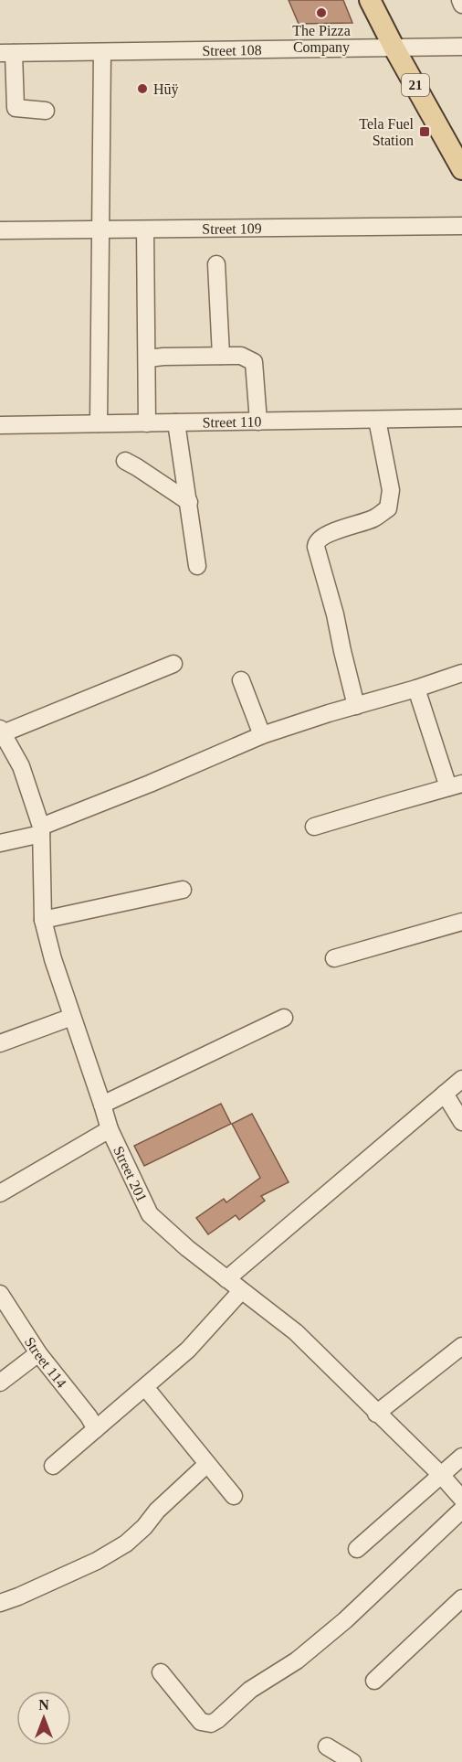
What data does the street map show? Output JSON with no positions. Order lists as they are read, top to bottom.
{
  "streets": {
    "main road": ["21"],
    "street": [
      "Street 108",
      "Street 109",
      "Street 110",
      "Street 201",
      "Street 114"
    ]
  },
  "crossings": [
    ["Street 108", "21"]
  ],
  "places": {
    "other": ["The Pizza Company", "Hūÿ"],
    "transit": ["Tela Fuel Station"]
  },
  "north": "top"
}
